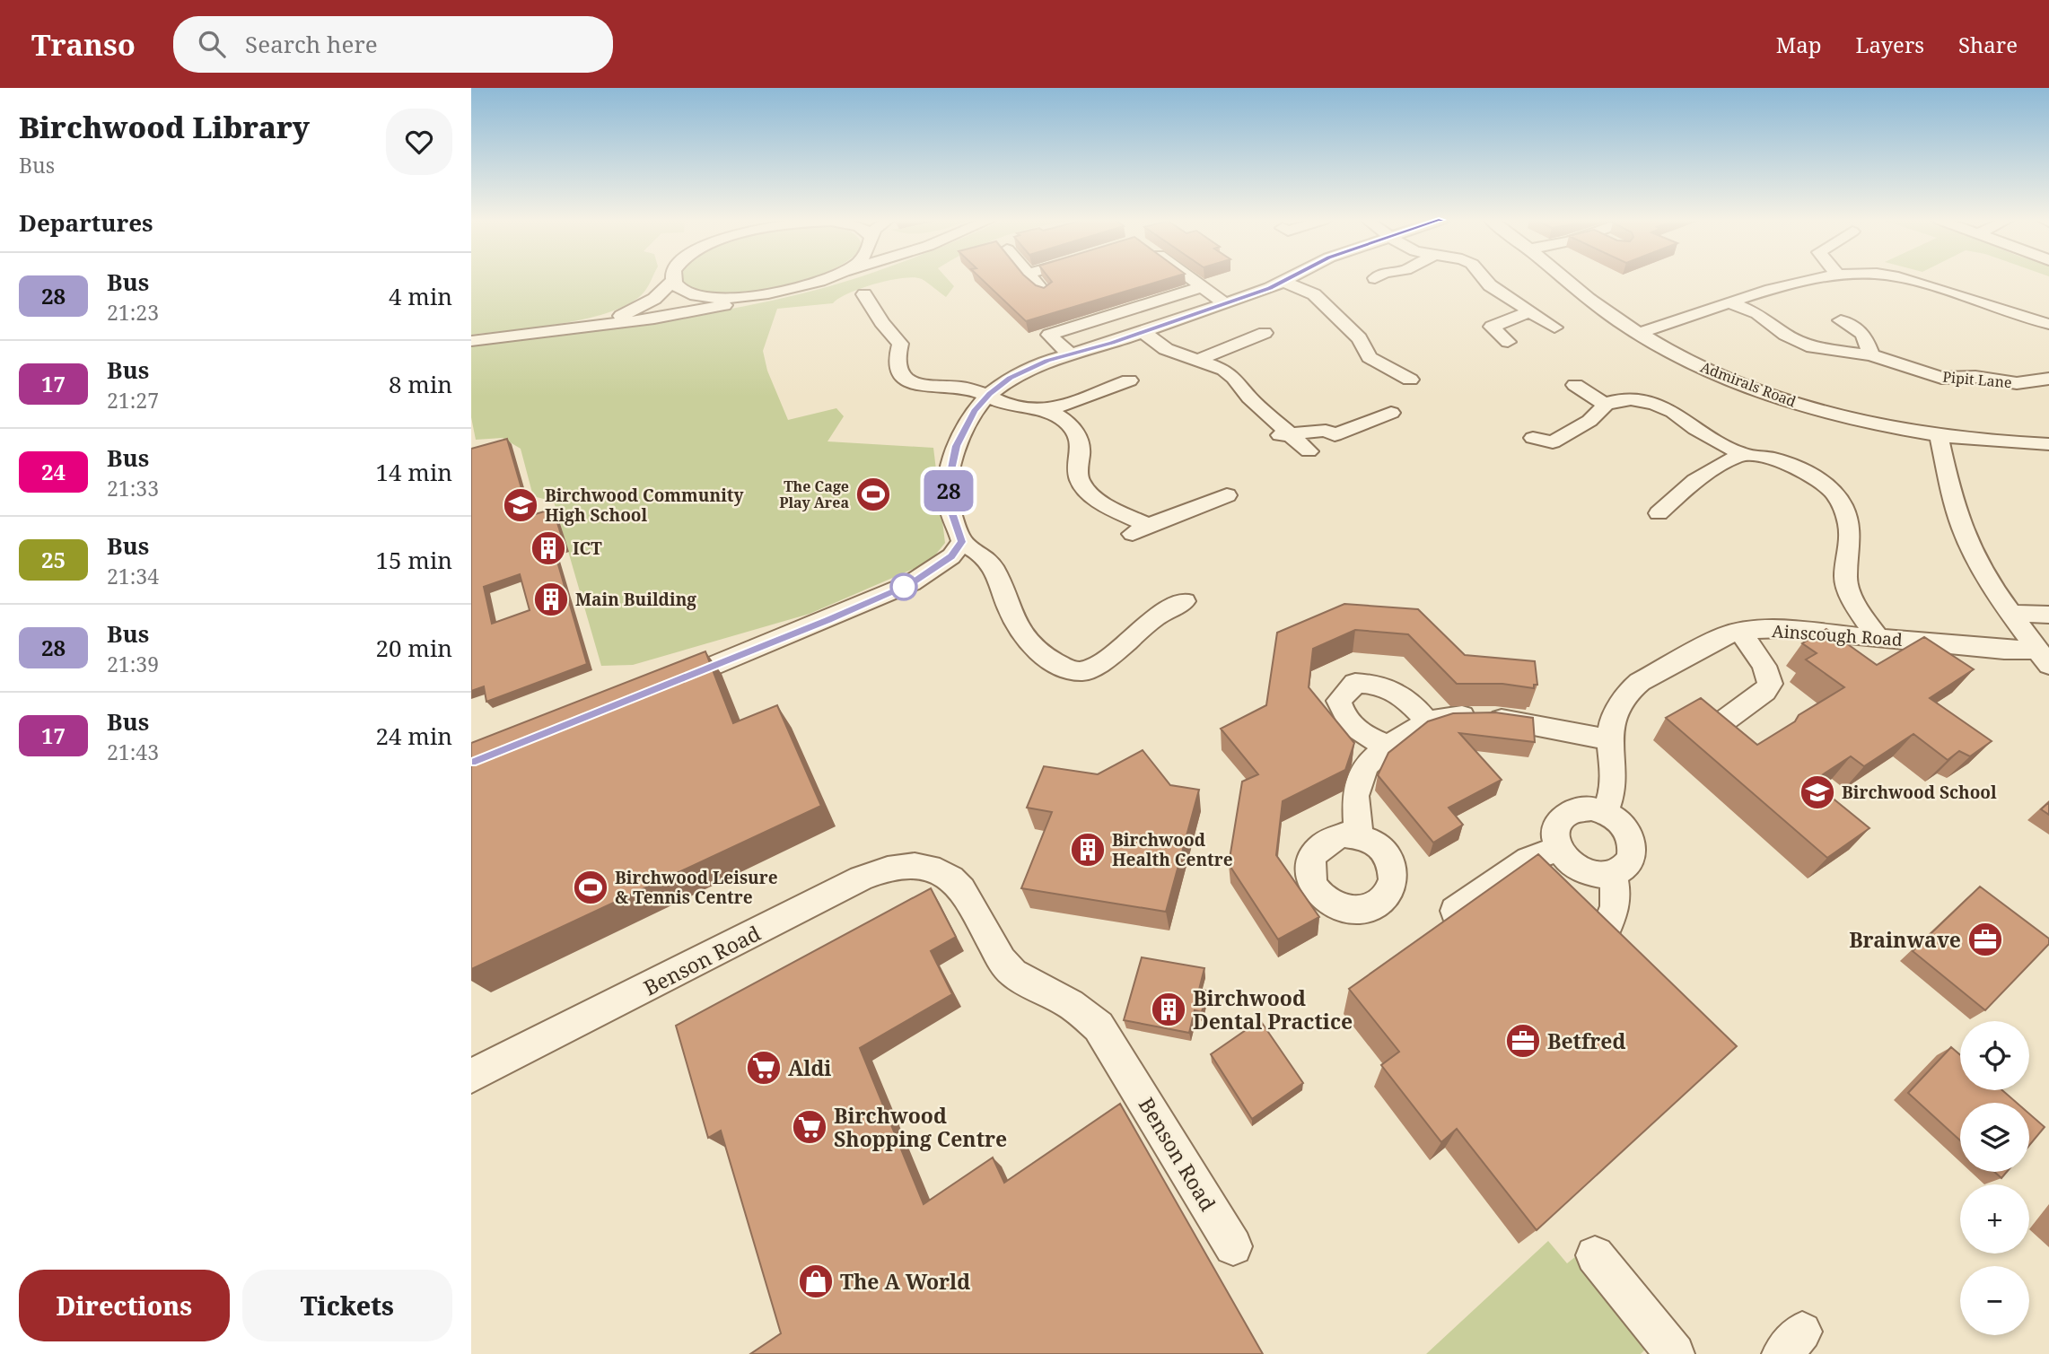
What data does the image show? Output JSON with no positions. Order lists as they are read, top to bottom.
{
  "streets": {
    "street": [
      "Pipit Lane",
      "Admirals Road",
      "Ainscough Road",
      "Benson Road"
    ]
  },
  "places": {
    "sports": ["The Cage Play Area", "Birchwood Leisure & Tennis Centre"],
    "school or university": ["Birchwood Community High School", "Birchwood School"],
    "building": [
      "ICT",
      "Main Building",
      "Birchwood Health Centre",
      "Birchwood Dental Practice"
    ],
    "office": ["Brainwave", "Betfred"],
    "supermarket": ["Aldi", "Birchwood Shopping Centre"],
    "shop": ["The A World"]
  },
  "lines": ["bus line 28"],
  "page": {
    "header": "Transo",
    "search": "Search here",
    "nav": ["Map", "Layers", "Share"],
    "heading": [
      ["Birchwood Library", "Bus"],
      "Departures"
    ],
    "on_map": "28",
    "list": [
      {
        "mark": "28",
        "name": "Bus",
        "note": "21:23",
        "value": "4 min"
      },
      {
        "mark": "17",
        "name": "Bus",
        "note": "21:27",
        "value": "8 min"
      },
      {
        "mark": "24",
        "name": "Bus",
        "note": "21:33",
        "value": "14 min"
      },
      {
        "mark": "25",
        "name": "Bus",
        "note": "21:34",
        "value": "15 min"
      },
      {
        "mark": "28",
        "name": "Bus",
        "note": "21:39",
        "value": "20 min"
      },
      {
        "mark": "17",
        "name": "Bus",
        "note": "21:43",
        "value": "24 min"
      }
    ],
    "map_buttons": ["+", "−"],
    "buttons": ["Directions", "Tickets"]
  }
}
